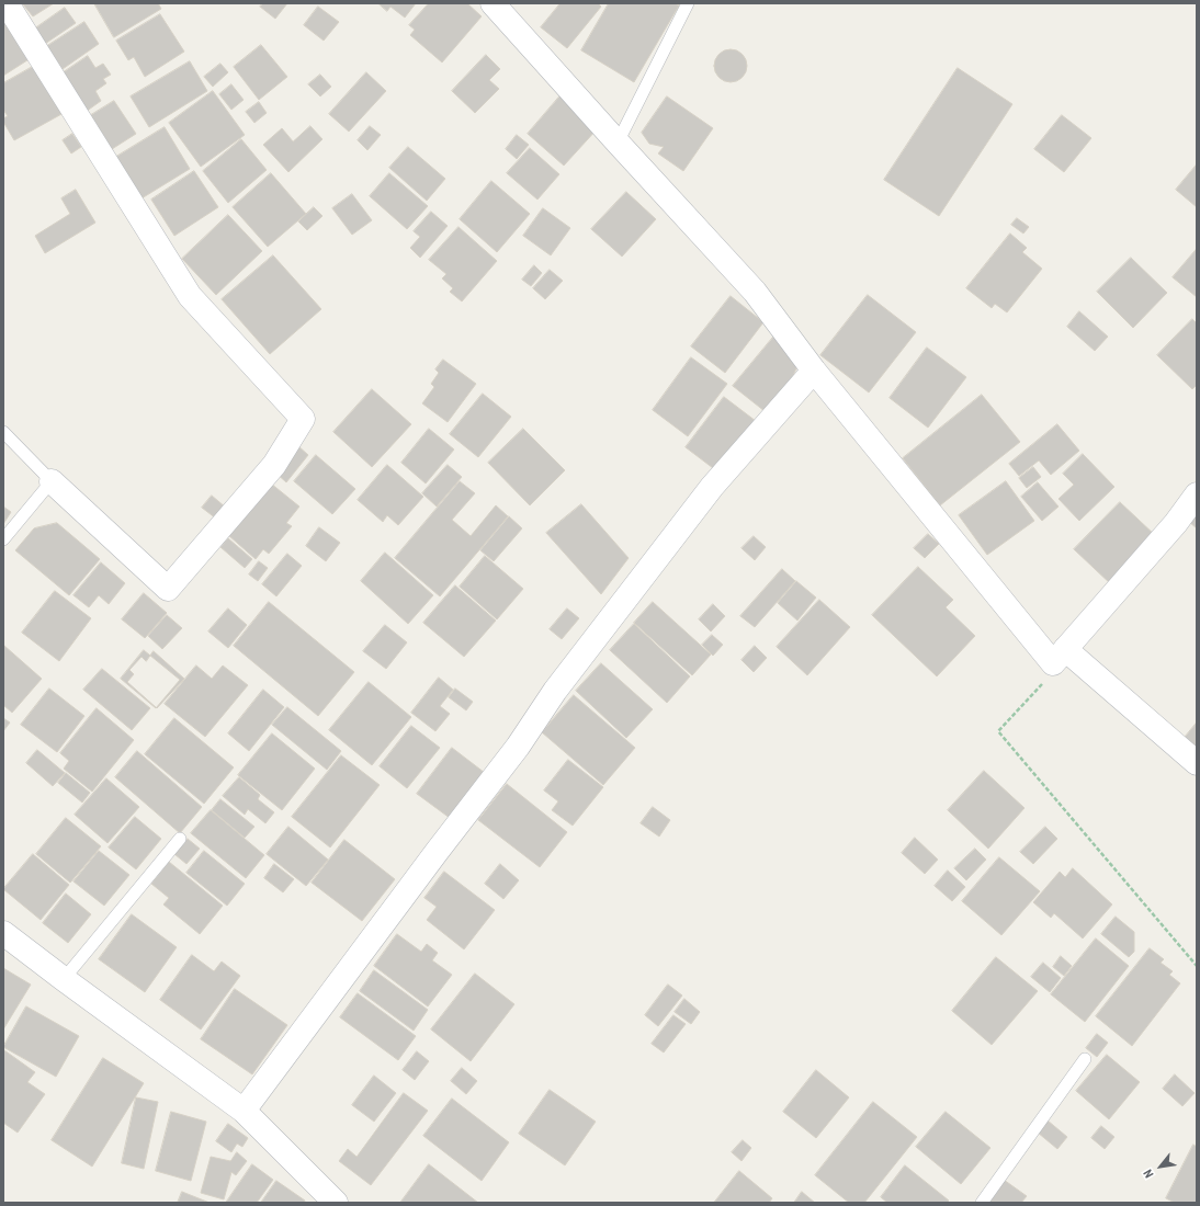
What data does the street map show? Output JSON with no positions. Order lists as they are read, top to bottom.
{
  "north": "bottom left"
}
